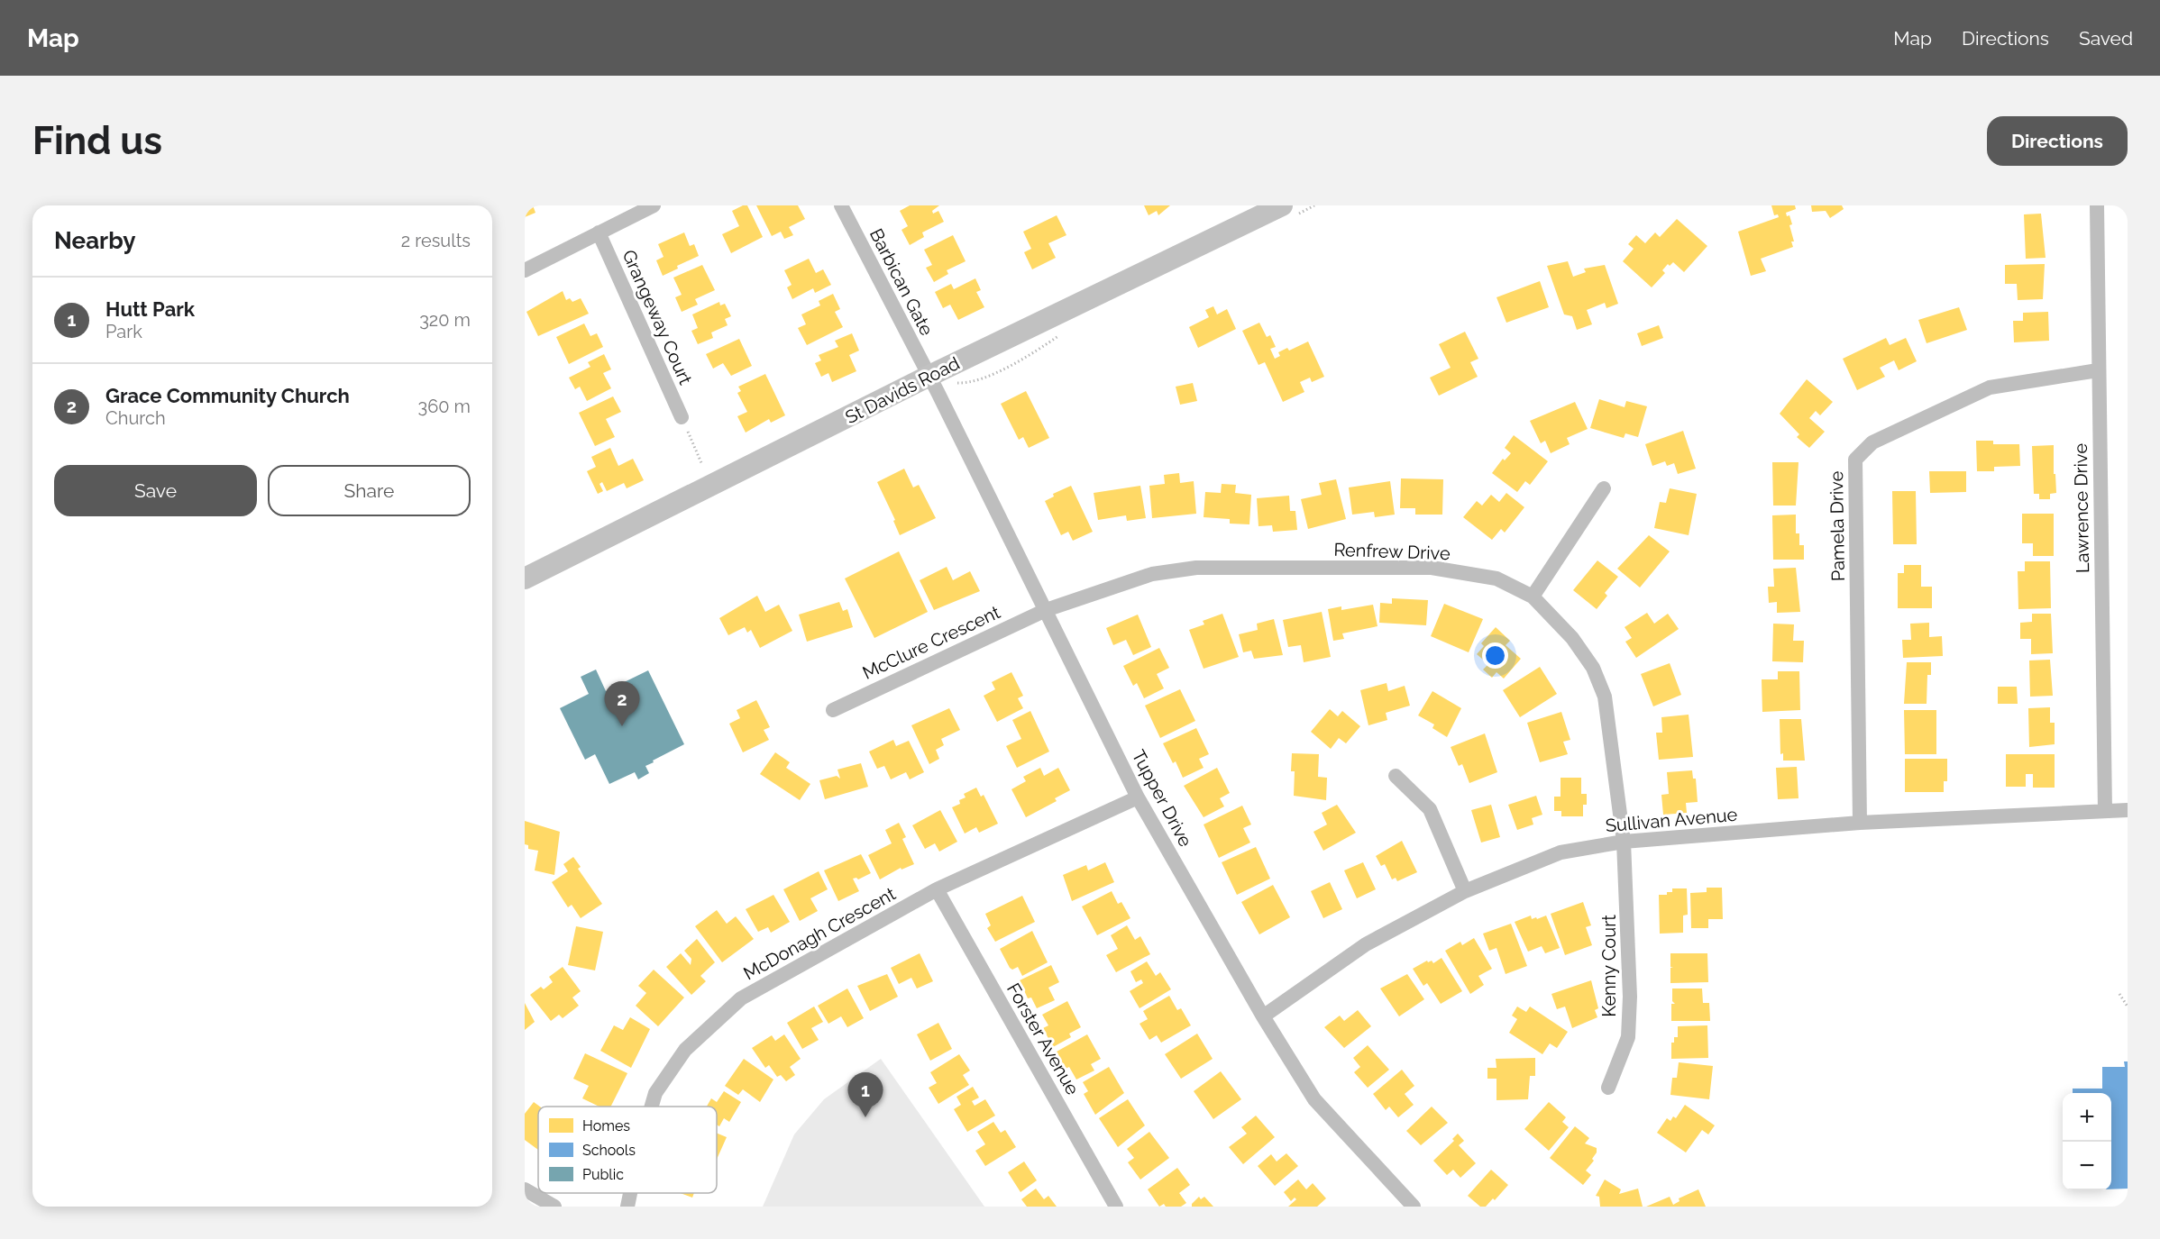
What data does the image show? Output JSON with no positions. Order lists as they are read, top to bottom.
{
  "streets": {
    "main road": ["St Davids Road"],
    "street": [
      "Barbican Gate",
      "Grangeway Court",
      "Lawrence Drive",
      "Pamela Drive",
      "Renfrew Drive",
      "McClure Crescent",
      "Tupper Drive",
      "Sullivan Avenue",
      "McDonagh Crescent",
      "Kenny Court",
      "Forster Avenue"
    ]
  },
  "crossings": [
    ["Barbican Gate", "St Davids Road"],
    ["Barbican Gate", "Tupper Drive"],
    ["St Davids Road", "Tupper Drive"],
    ["Lawrence Drive", "Pamela Drive"],
    ["Lawrence Drive", "Sullivan Avenue"],
    ["Pamela Drive", "Sullivan Avenue"],
    ["Renfrew Drive", "McClure Crescent"],
    ["Renfrew Drive", "Tupper Drive"],
    ["Renfrew Drive", "Sullivan Avenue"],
    ["Renfrew Drive", "Kenny Court"],
    ["McClure Crescent", "Tupper Drive"],
    ["Tupper Drive", "Sullivan Avenue"],
    ["Tupper Drive", "McDonagh Crescent"],
    ["Sullivan Avenue", "Kenny Court"],
    ["McDonagh Crescent", "Forster Avenue"]
  ],
  "legend": ["Homes", "Schools", "Public"],
  "page": {
    "header": "Map",
    "nav": ["Map", "Directions", "Saved"],
    "buttons": [
      "Directions",
      ["Save", "Share"]
    ],
    "title": "Find us",
    "heading": ["Nearby", "2 results"],
    "list": [
      {
        "mark": "1",
        "name": "Hutt Park",
        "note": "Park",
        "value": "320 m"
      },
      {
        "mark": "2",
        "name": "Grace Community Church",
        "note": "Church",
        "value": "360 m"
      }
    ],
    "pins": ["2", "1"],
    "map_buttons": ["+", "−"]
  }
}
